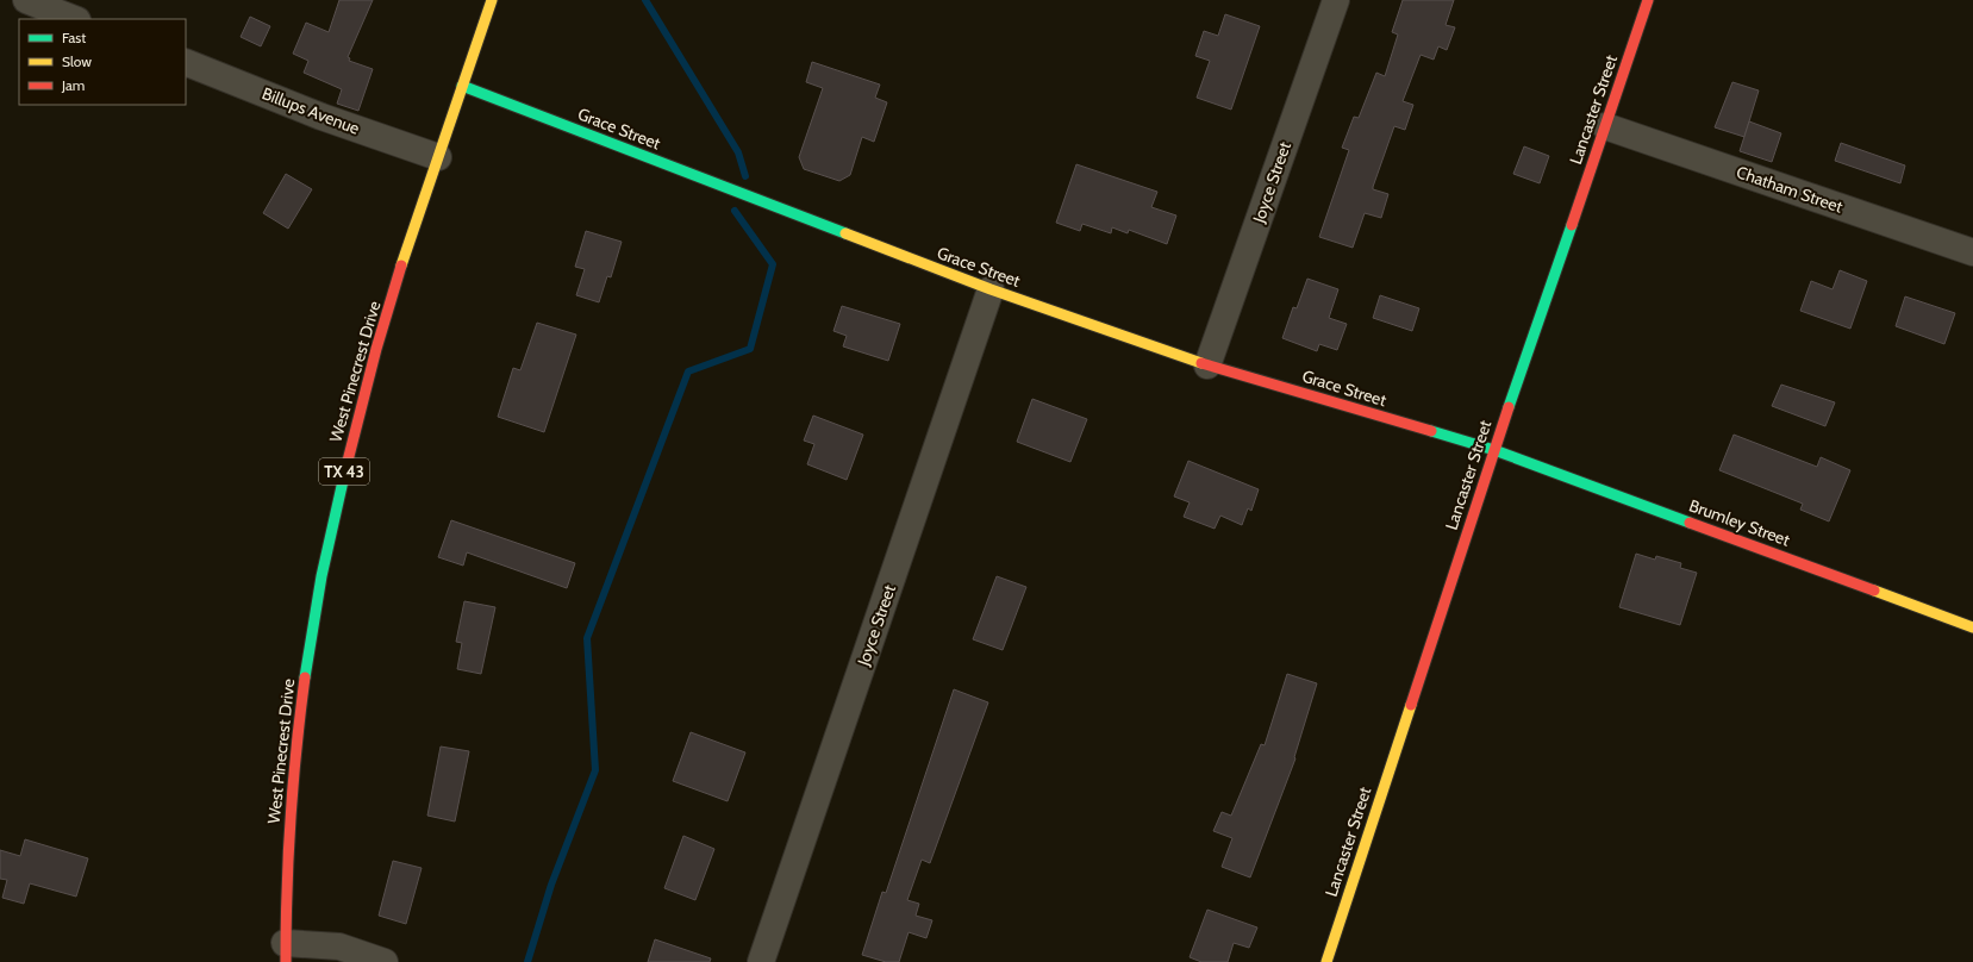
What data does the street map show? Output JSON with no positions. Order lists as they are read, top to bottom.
{
  "streets": {
    "street": [
      "Lancaster Street",
      "Billups Avenue",
      "Grace Street",
      "Joyce Street",
      "Chatham Street",
      "West Pinecrest Drive",
      "TX 43",
      "Brumley Street"
    ]
  },
  "crossings": [
    ["Lancaster Street", "Grace Street"],
    ["Lancaster Street", "Chatham Street"],
    ["Lancaster Street", "Brumley Street"],
    ["Billups Avenue", "West Pinecrest Drive"],
    ["Grace Street", "Joyce Street"],
    ["Grace Street", "West Pinecrest Drive"],
    ["Grace Street", "Brumley Street"]
  ],
  "legend": ["Fast", "Slow", "Jam"]
}
